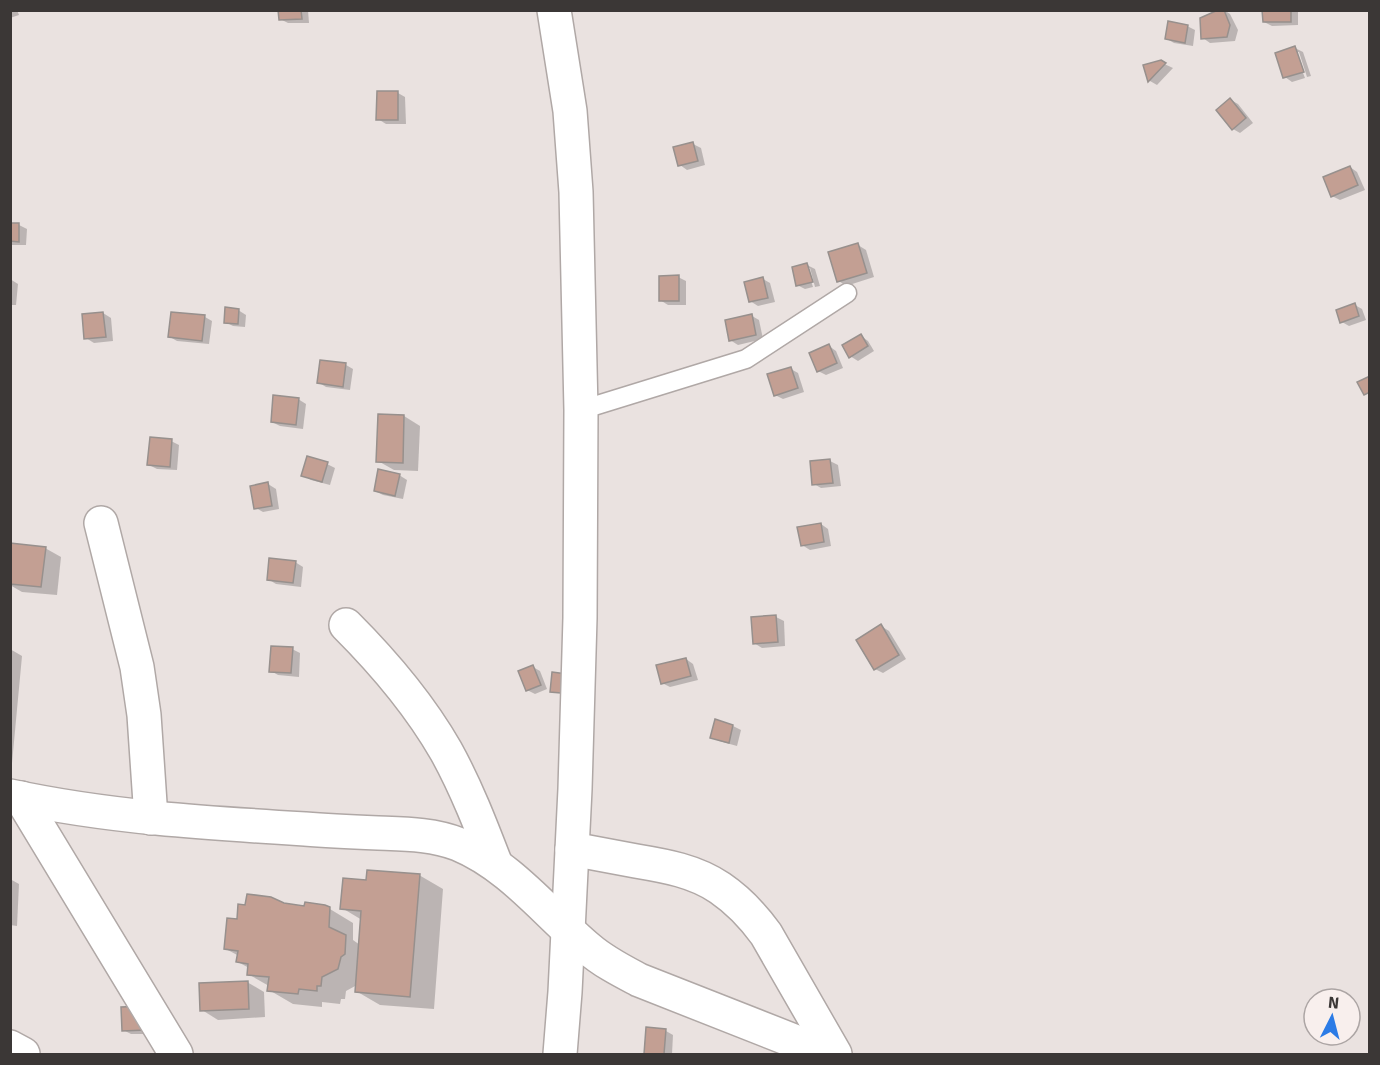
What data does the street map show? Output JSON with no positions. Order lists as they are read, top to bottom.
{
  "north": "top"
}
